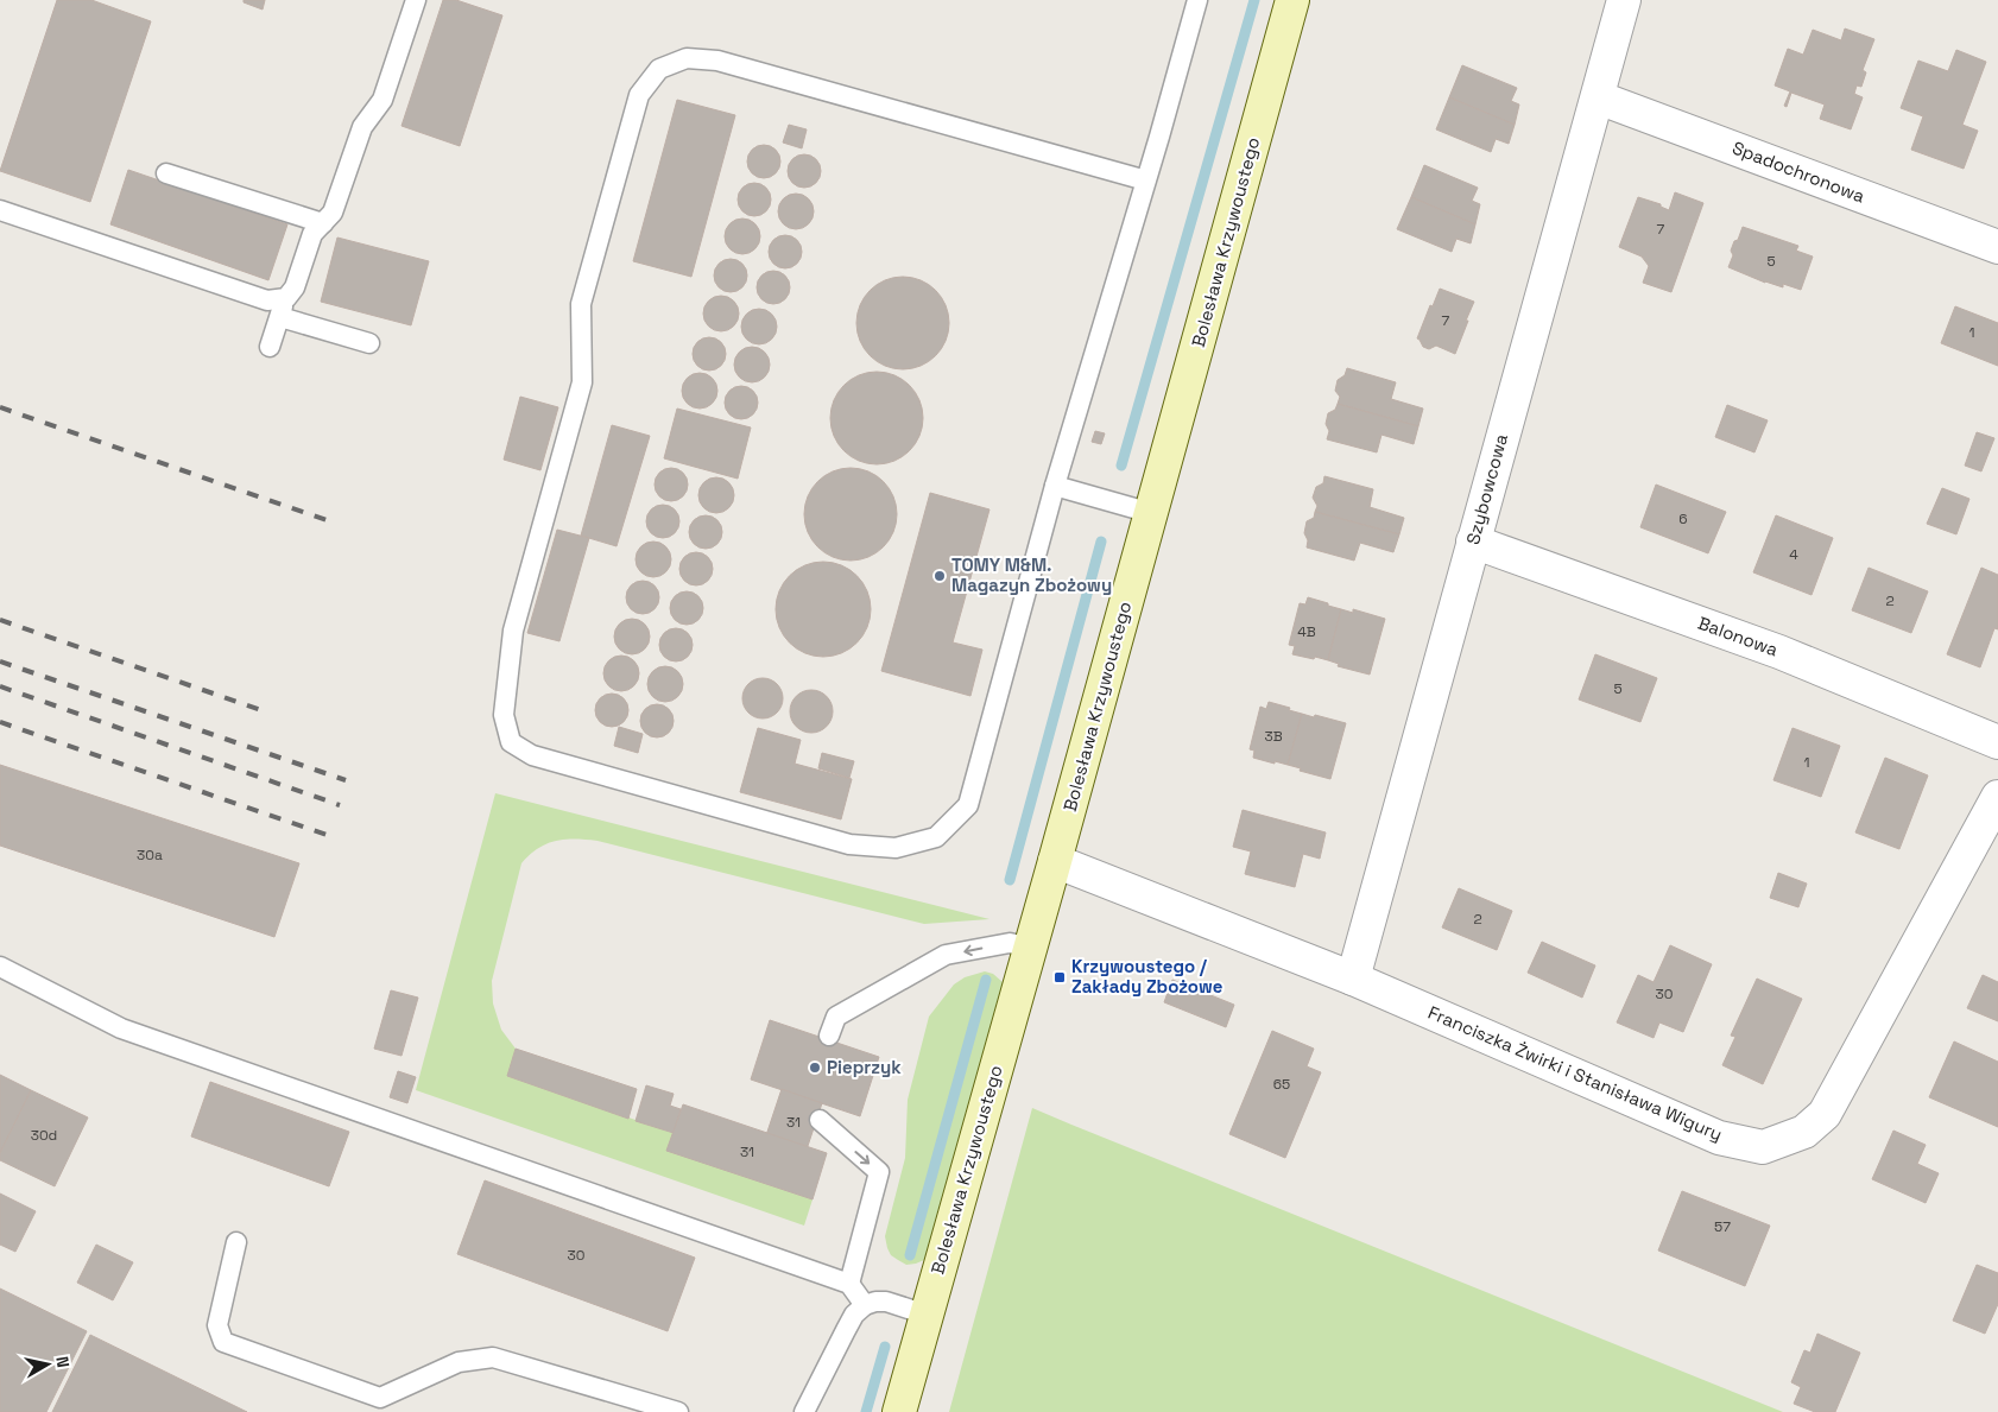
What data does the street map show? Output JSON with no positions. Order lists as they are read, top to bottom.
{
  "streets": {
    "street": [
      "Spadochronowa",
      "Bolesława Krzywoustego",
      "Szybowcowa",
      "Balonowa",
      "Franciszka Żwirki i Stanisława Wigury"
    ]
  },
  "crossings": [
    ["Spadochronowa", "Szybowcowa"],
    ["Bolesława Krzywoustego", "Franciszka Żwirki i Stanisława Wigury"],
    ["Szybowcowa", "Balonowa"],
    ["Szybowcowa", "Franciszka Żwirki i Stanisława Wigury"]
  ],
  "places": {
    "other": ["TOMY M&M. Magazyn Zbożowy", "Pieprzyk"],
    "transit": ["Krzywoustego / Zakłady Zbożowe"]
  },
  "house_numbers": [
    "7",
    "5",
    "7",
    "1",
    "6",
    "4",
    "2",
    "4B",
    "5",
    "3B",
    "1",
    "30a",
    "2",
    "30",
    "65",
    "31",
    "30d",
    "31",
    "57",
    "30"
  ],
  "north": "right"
}
